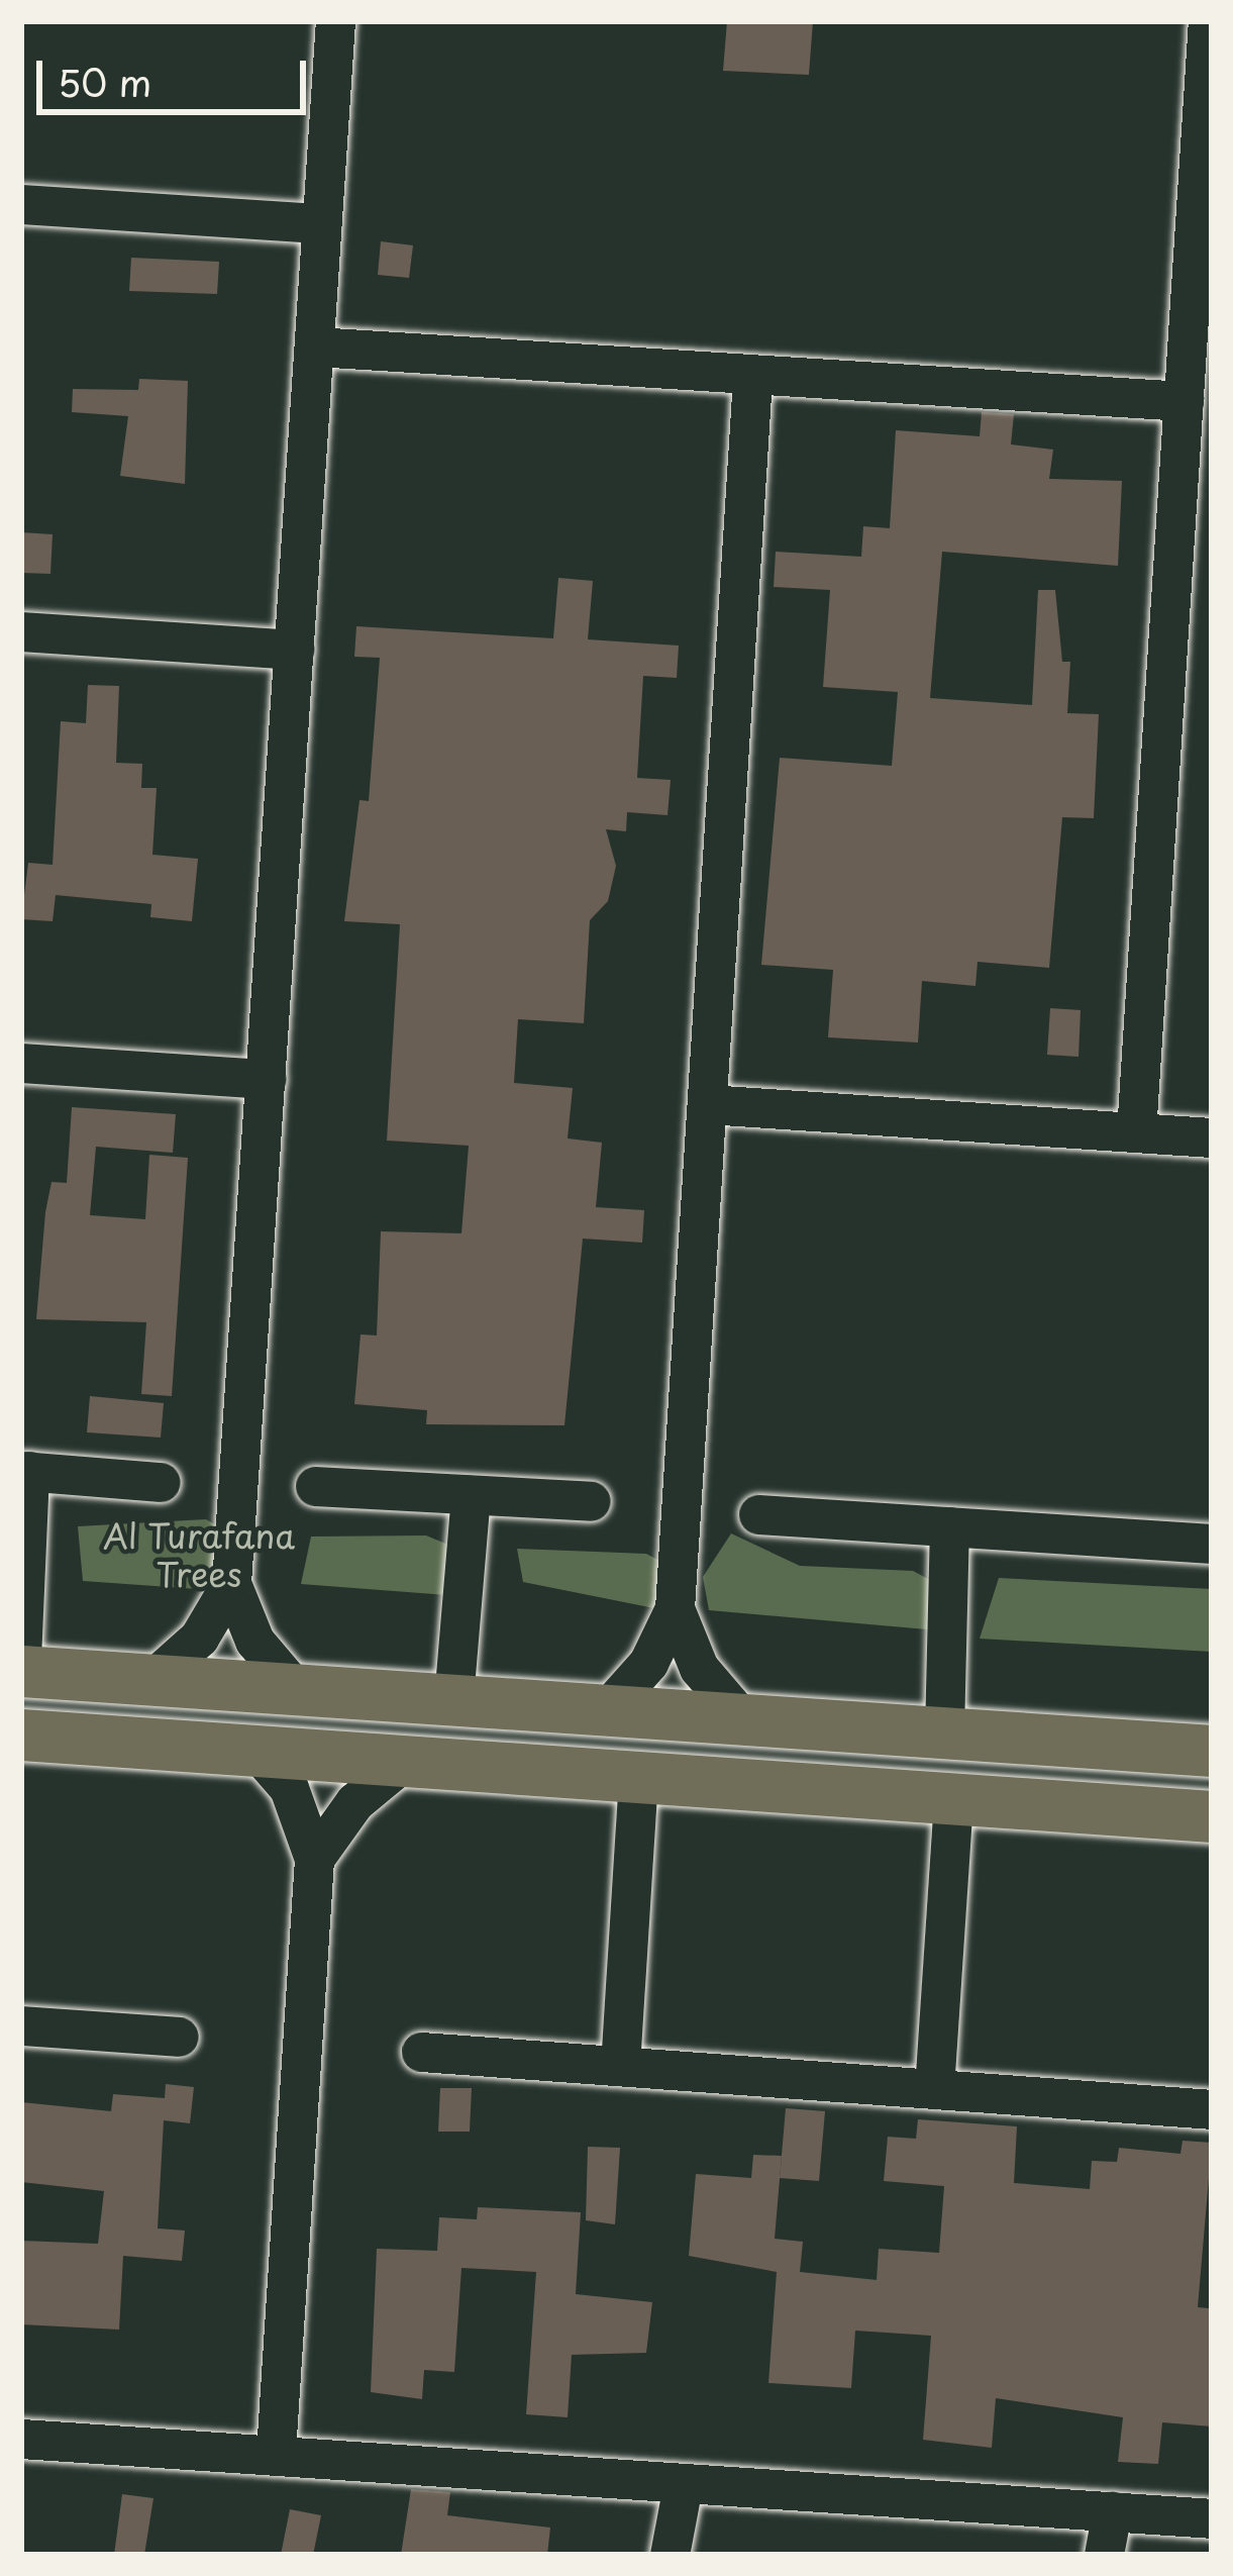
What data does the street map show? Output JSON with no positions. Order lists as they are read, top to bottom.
{
  "parks": ["Al Turafana Trees"],
  "scale_bar": "50 m"
}
